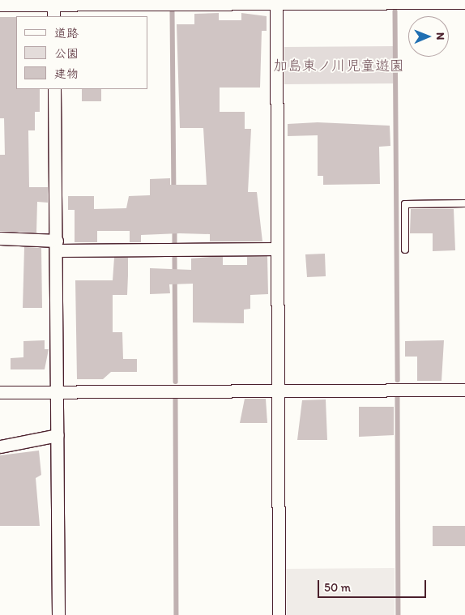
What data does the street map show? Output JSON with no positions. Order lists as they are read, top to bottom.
{
  "parks": ["加島東ノ川児童遊園"],
  "legend": ["道路", "公園", "建物"],
  "scale_bar": "50 m",
  "north": "right"
}
